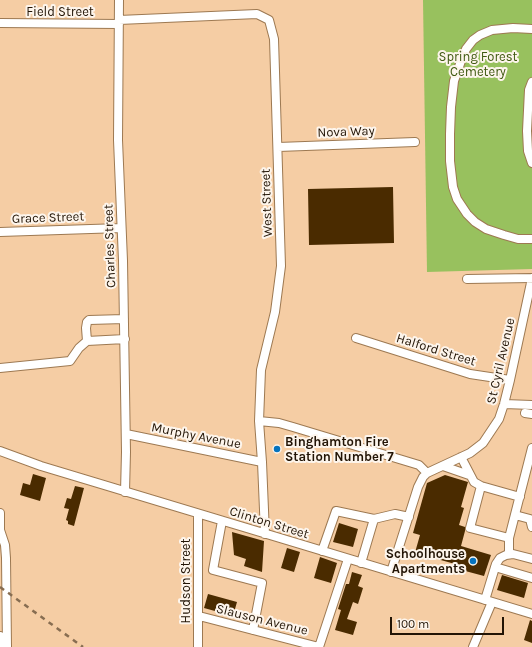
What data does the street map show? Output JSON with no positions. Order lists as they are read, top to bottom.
{
  "streets": {
    "street": [
      "Field Street",
      "Nova Way",
      "West Street",
      "Grace Street",
      "Charles Street",
      "Halford Street",
      "St Cyril Avenue",
      "Murphy Avenue",
      "Clinton Street",
      "Hudson Street",
      "Slauson Avenue"
    ]
  },
  "crossings": [
    ["Field Street", "West Street"],
    ["Field Street", "Charles Street"],
    ["Nova Way", "West Street"],
    ["West Street", "Charles Street"],
    ["West Street", "Murphy Avenue"],
    ["West Street", "Clinton Street"],
    ["Grace Street", "Charles Street"],
    ["Charles Street", "Murphy Avenue"],
    ["Charles Street", "Clinton Street"],
    ["Halford Street", "St Cyril Avenue"],
    ["Clinton Street", "Hudson Street"],
    ["Hudson Street", "Slauson Avenue"]
  ],
  "parks": ["Spring Forest Cemetery"],
  "places": ["Binghamton Fire Station Number 7", "Schoolhouse Apartments"],
  "scale_bar": "100 m"
}
